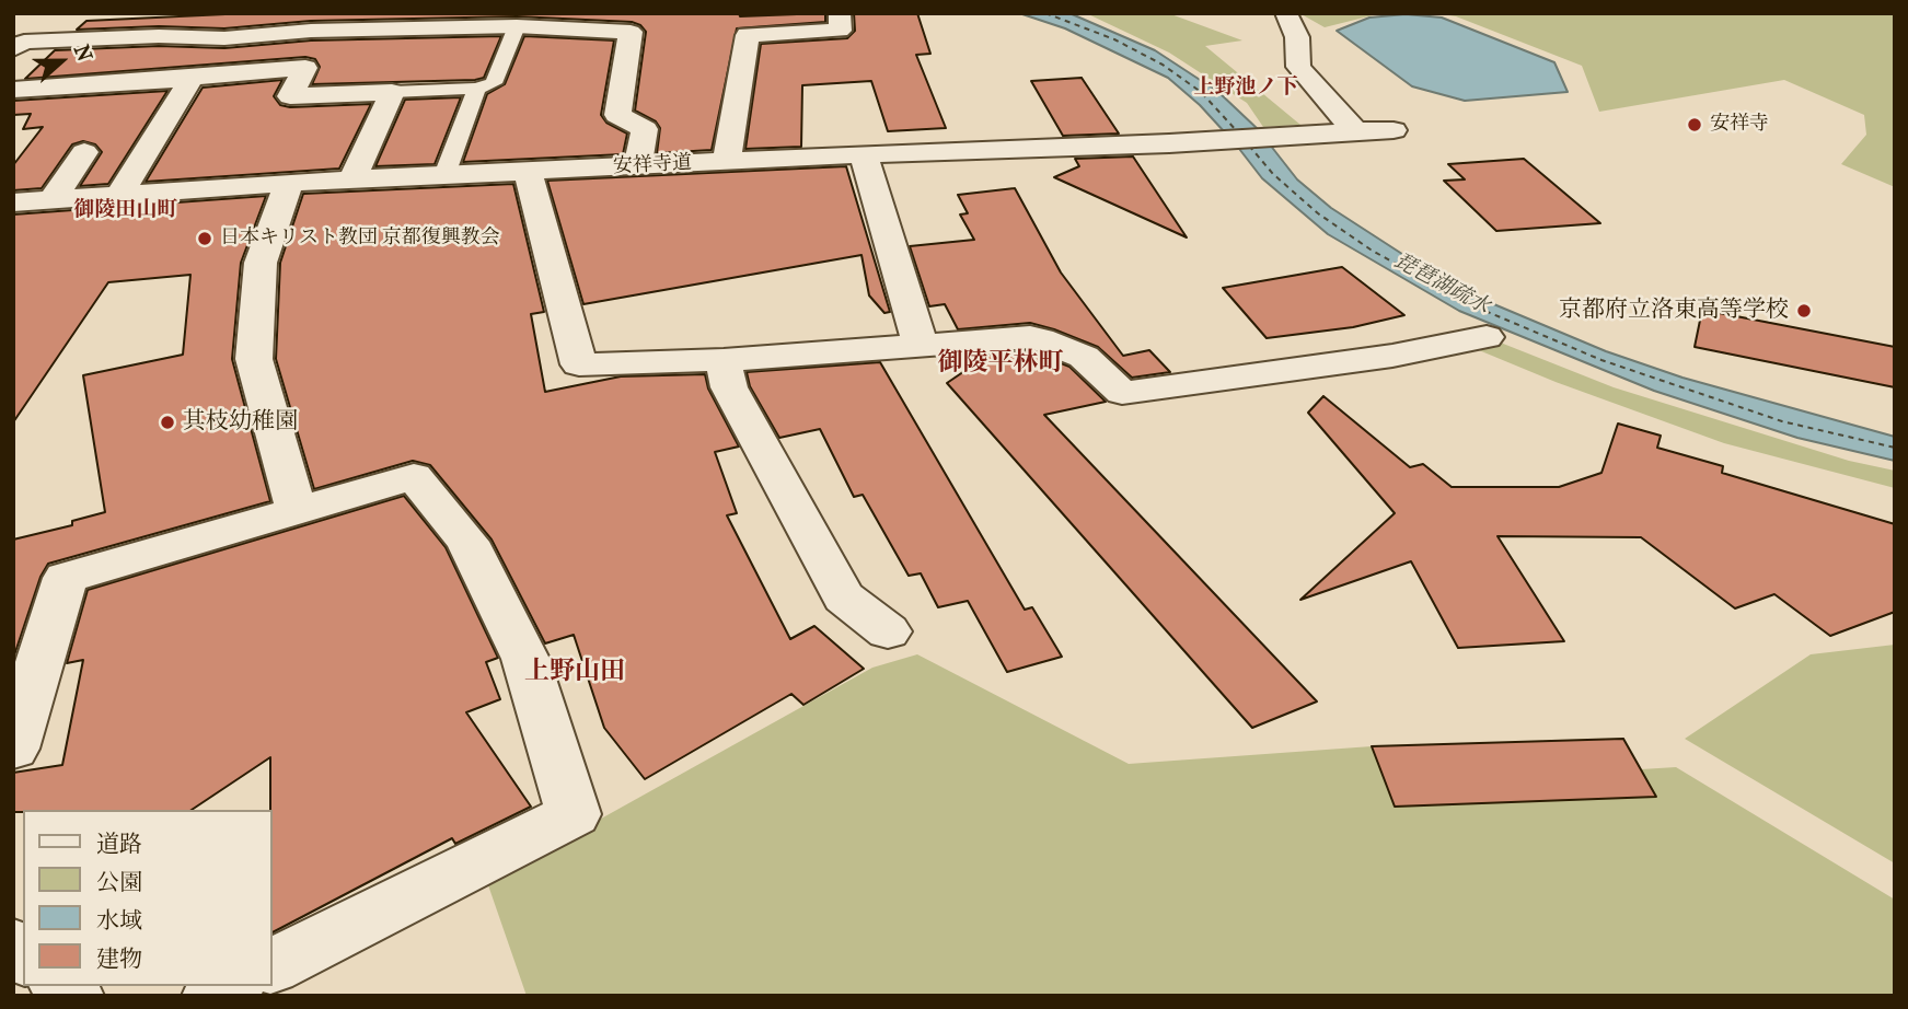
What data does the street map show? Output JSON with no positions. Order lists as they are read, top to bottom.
{
  "streets": {
    "street": ["安祥寺道"]
  },
  "districts": [
    "上野池ノ下",
    "御陵田山町",
    "御陵平林町",
    "上野山田"
  ],
  "water": ["琵琶湖疏水"],
  "places": [
    "安祥寺",
    "日本キリスト教団 京都復興教会",
    "京都府立洛東高等学校",
    "其枝幼稚園"
  ],
  "legend": [
    "道路",
    "公園",
    "水域",
    "建物"
  ],
  "north": "right"
}
